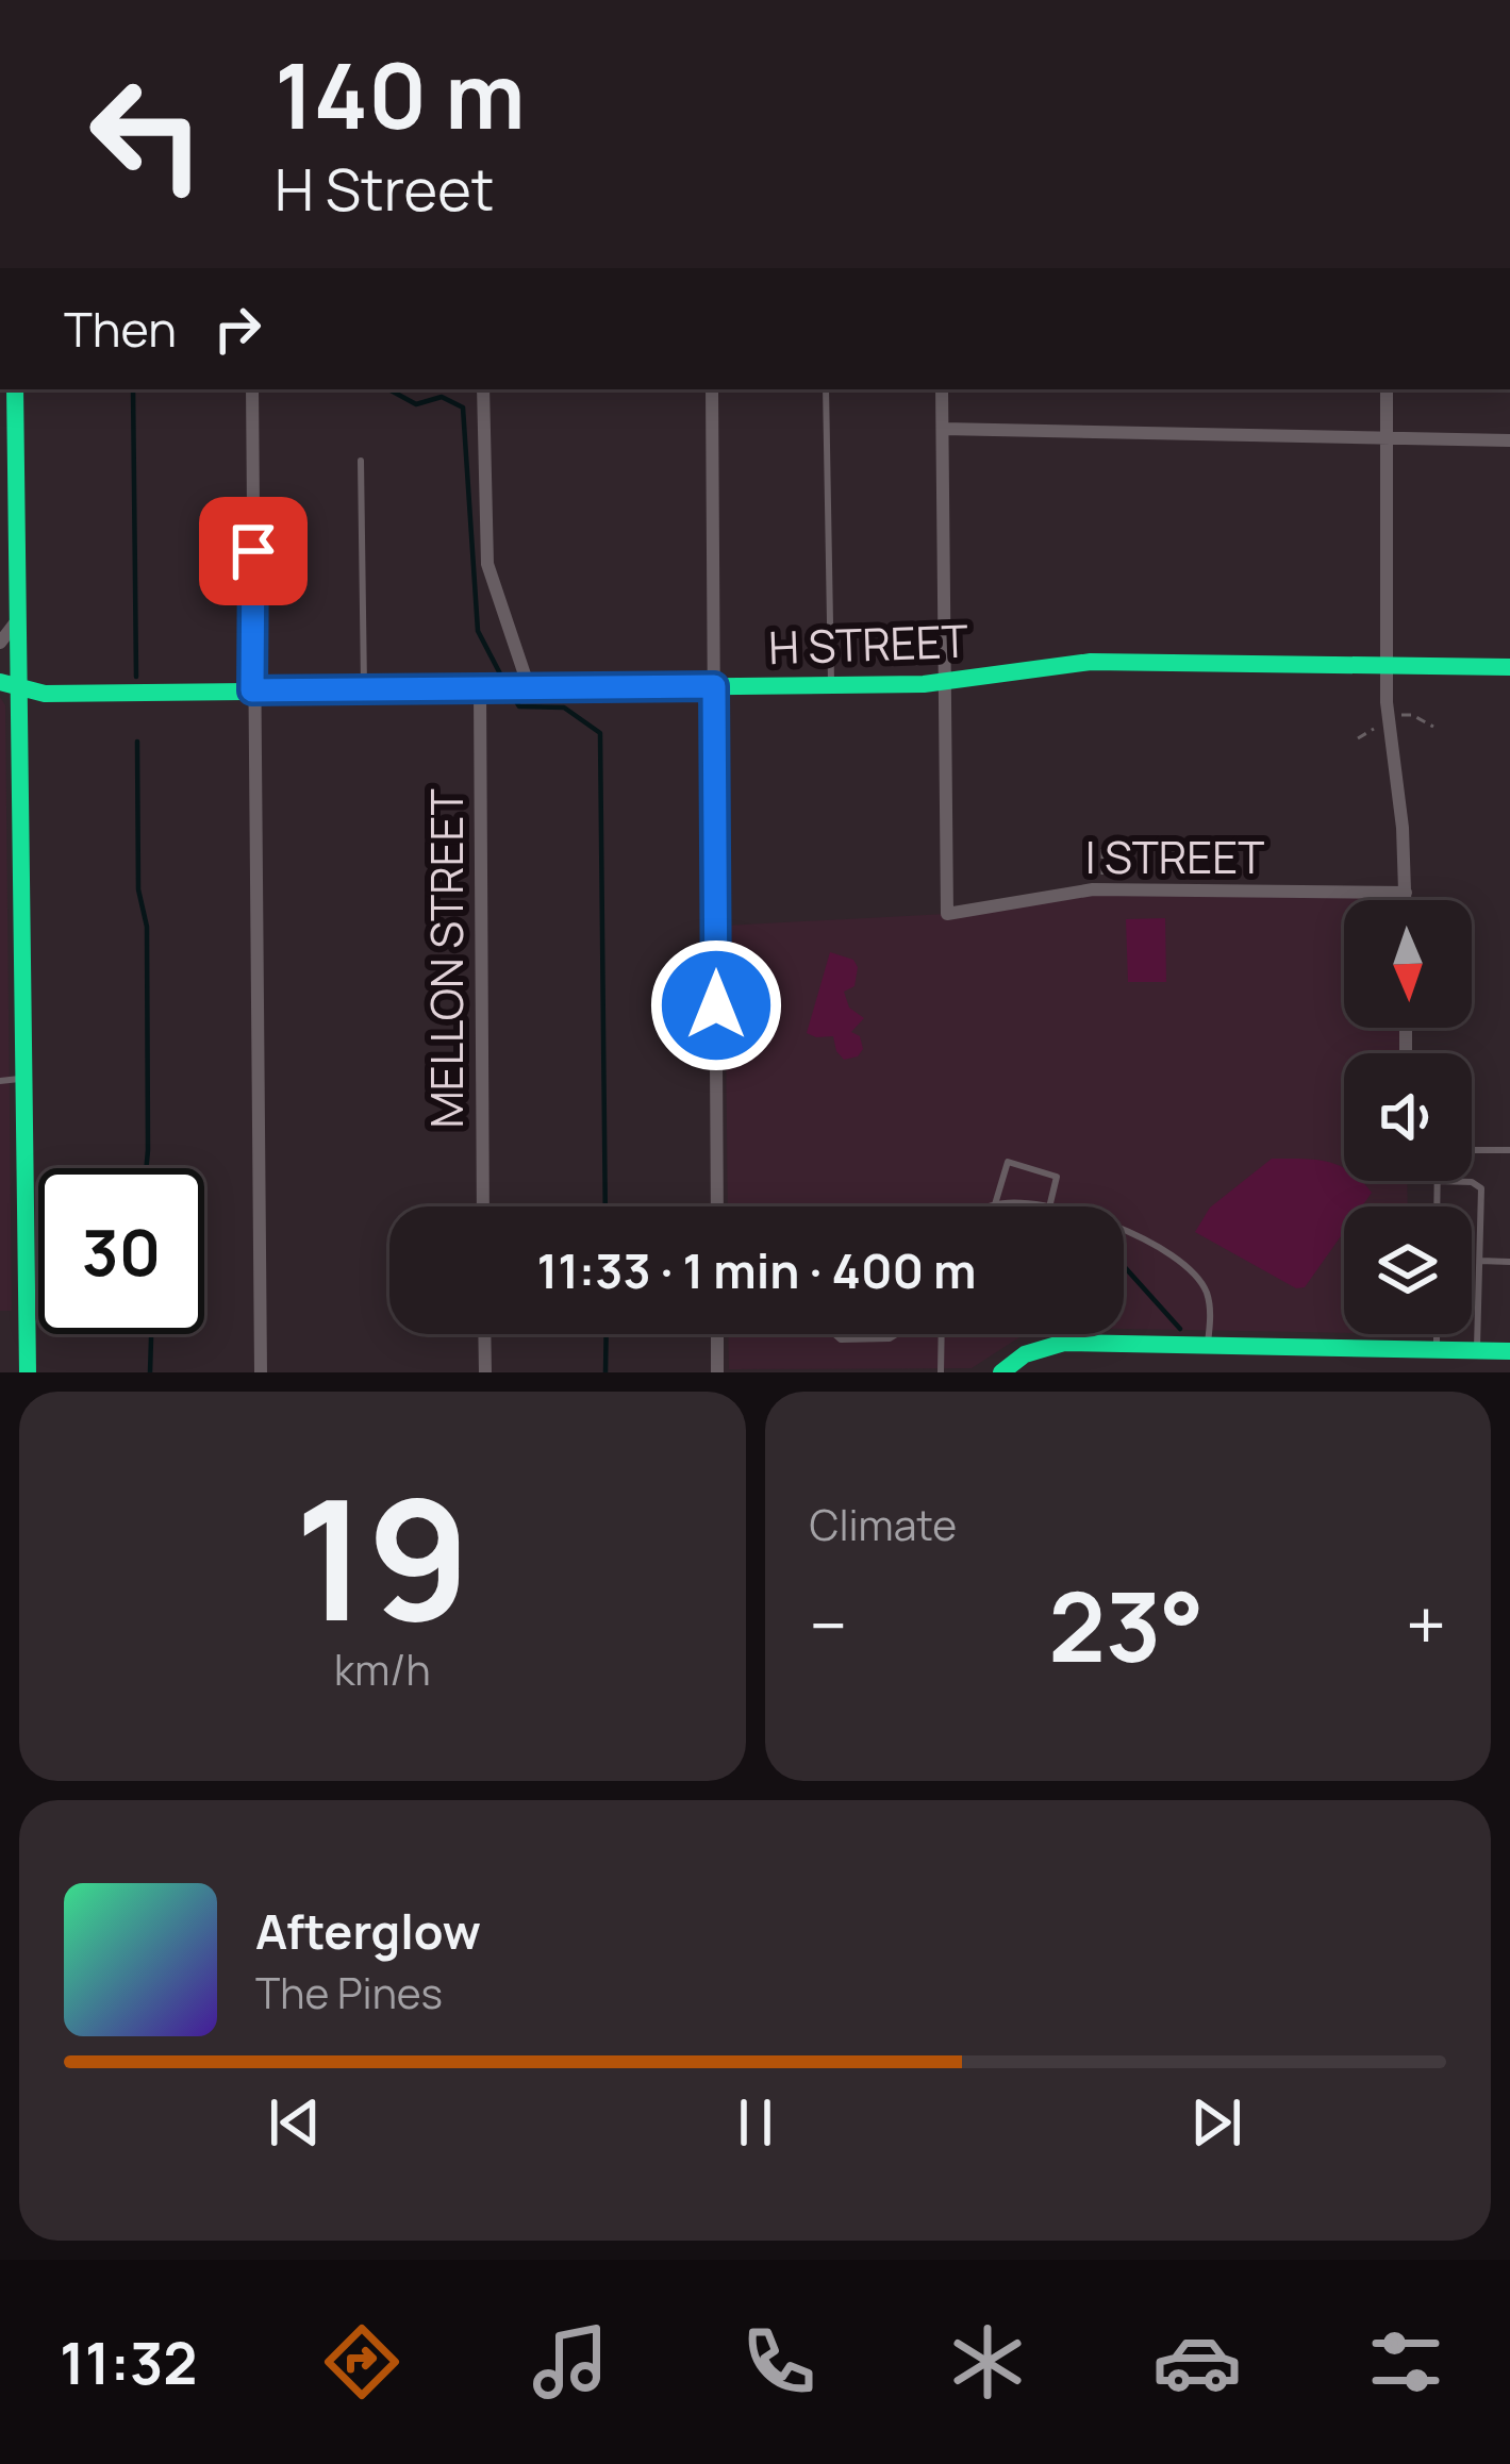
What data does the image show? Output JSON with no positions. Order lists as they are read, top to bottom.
{
  "streets": {
    "street": ["H STREET", "I STREET", "MELLON STREET"]
  },
  "crossings": [
    ["H STREET", "I STREET"],
    ["H STREET", "MELLON STREET"]
  ],
  "north": "bottom",
  "page": {
    "turn": ["140 m", "H Street"],
    "then": "Then",
    "limit": "30",
    "trip": "11:33 · 1 min · 400 m",
    "tile": [
      ["19", "km/h"],
      "Climate"
    ],
    "heat": ["−", "23°", "+"],
    "song": ["Afterglow", "The Pines"],
    "tabs": "11:32"
  }
}
